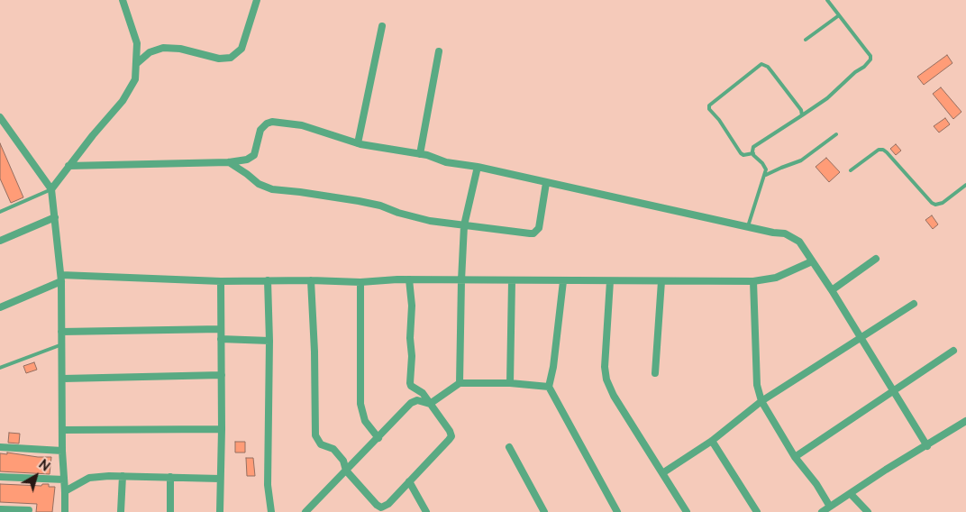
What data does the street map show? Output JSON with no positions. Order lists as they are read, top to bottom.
{
  "north": "top right"
}
